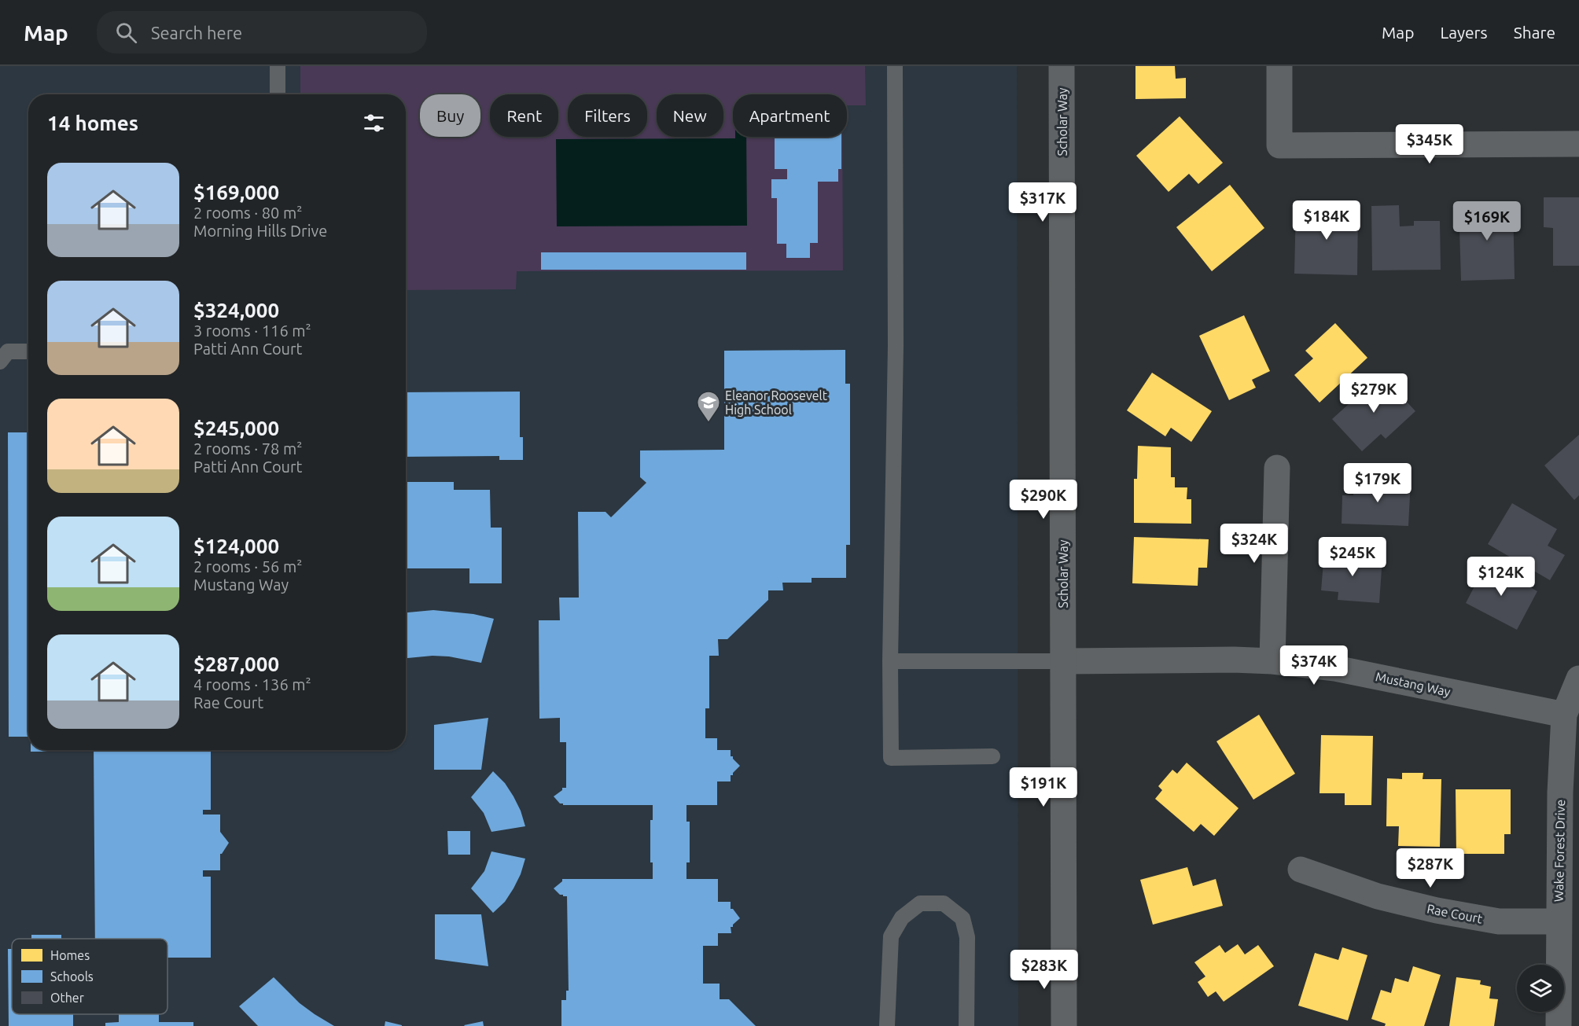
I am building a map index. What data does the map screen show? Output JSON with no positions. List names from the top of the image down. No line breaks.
{"streets":{"street":["Scholar Way","Mustang Way","Wake Forest Drive","Rae Court"]},"crossings":[["Scholar Way","Mustang Way"],["Mustang Way","Wake Forest Drive"],["Wake Forest Drive","Rae Court"]],"places":{"school or university":["Eleanor Roosevelt High School"]},"legend":["Homes","Schools","Other"],"page":{"header":"Map","search":"Search here","nav":["Map","Layers","Share"],"chip":["Buy","Rent","Filters","New","Apartment"],"heading":"14 homes","price":["$345K","$317K","$184K","$169K","$279K","$179K","$290K","$324K","$245K","$124K","$374K","$191K","$287K","$283K"],"list":[{"name":"$169,000","note":"2 rooms · 80 m² · Morning Hills Drive"},{"name":"$324,000","note":"3 rooms · 116 m² · Patti Ann Court"},{"name":"$245,000","note":"2 rooms · 78 m² · Patti Ann Court"},{"name":"$124,000","note":"2 rooms · 56 m² · Mustang Way"},{"name":"$287,000","note":"4 rooms · 136 m² · Rae Court"}]}}
